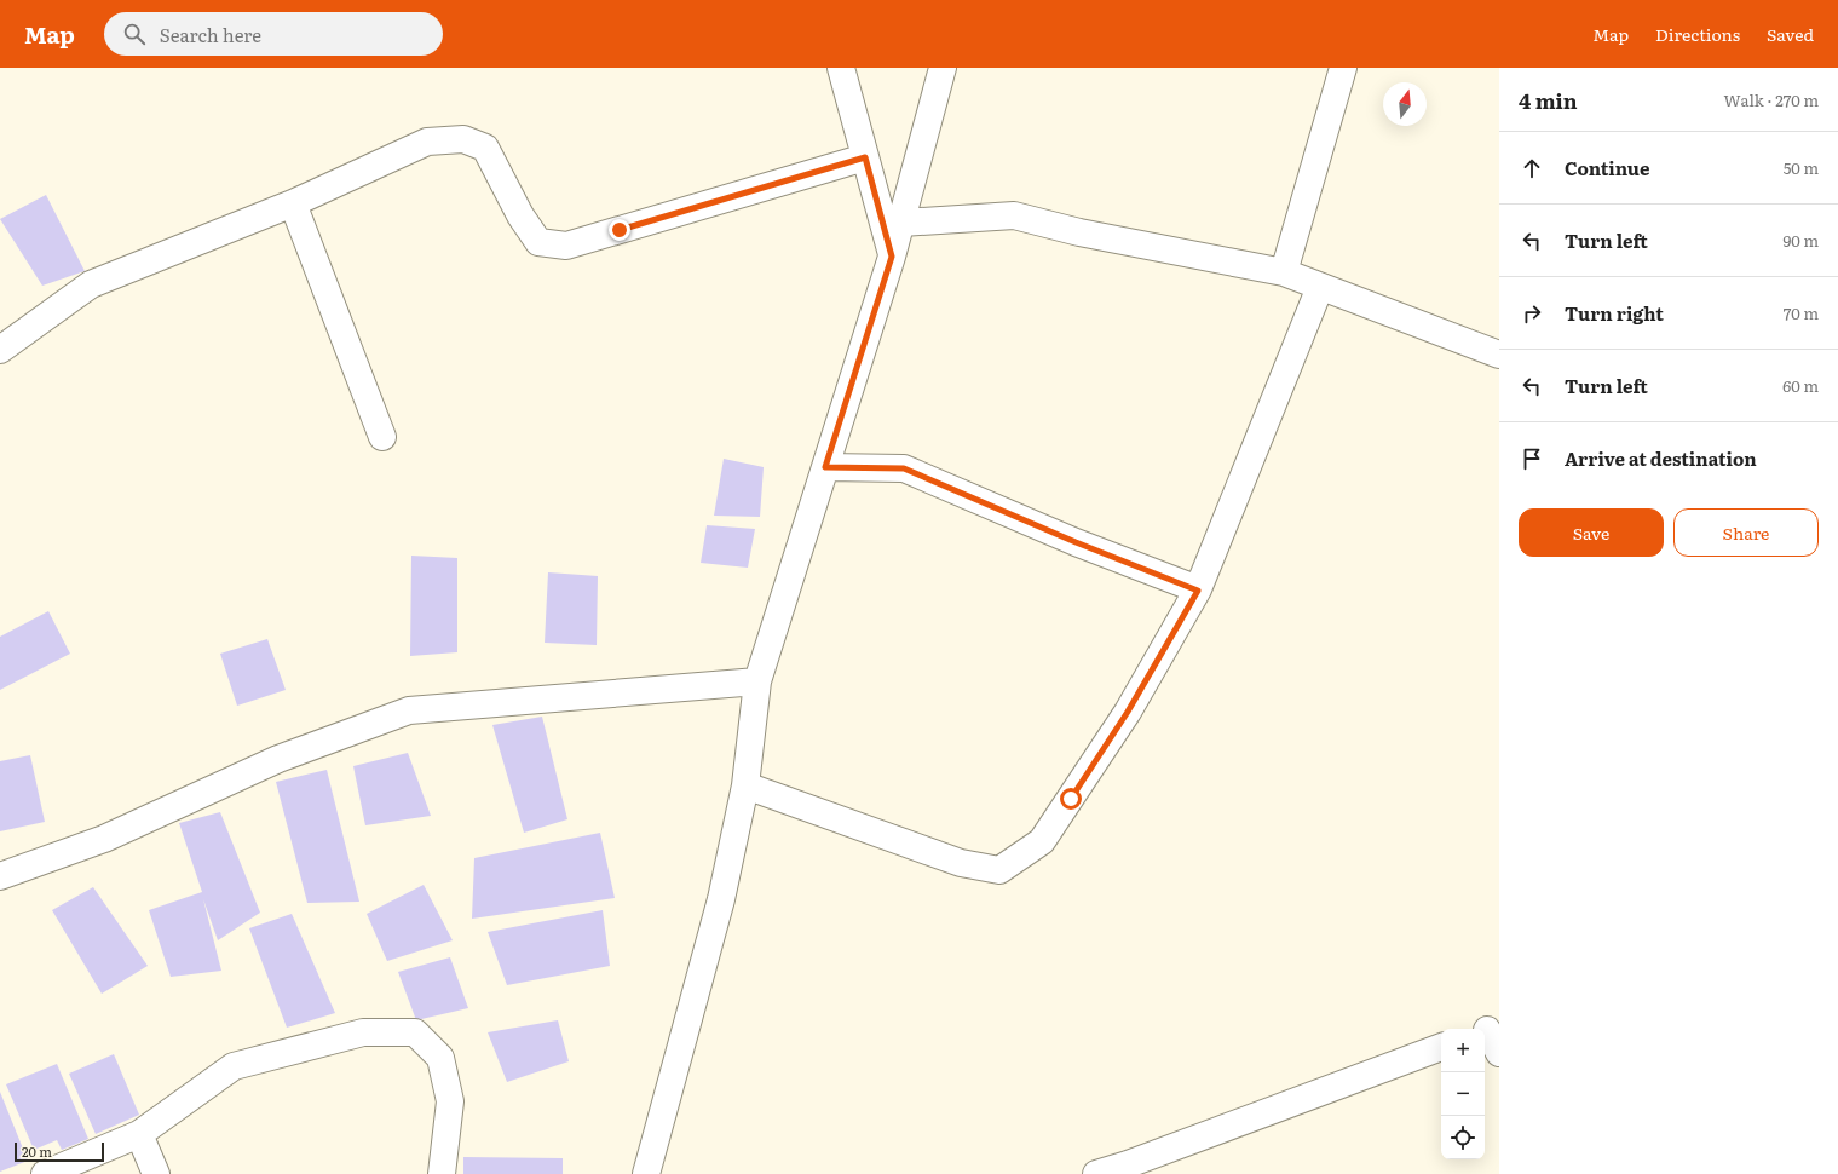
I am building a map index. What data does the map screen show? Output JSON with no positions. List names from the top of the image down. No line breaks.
{"scale_bar":"20 m","north":"top","page":{"header":"Map","search":"Search here","nav":["Map","Directions","Saved"],"heading":["4 min","Walk · 270 m"],"list":[["Continue","50 m"],["Turn left","90 m"],["Turn right","70 m"],["Turn left","60 m"],"Arrive at destination"],"buttons":["Save","Share"],"map_buttons":["+","−"],"scale":"20 m"}}
